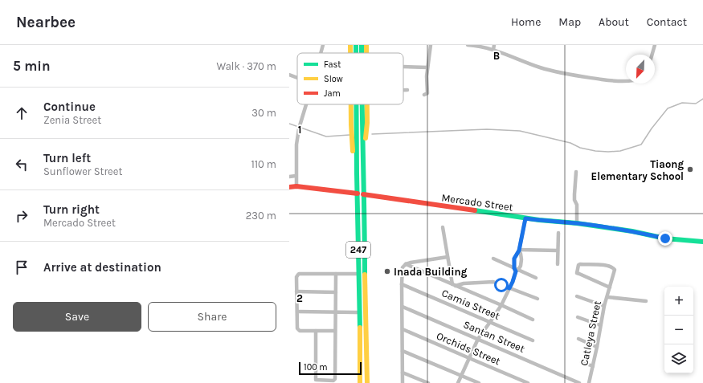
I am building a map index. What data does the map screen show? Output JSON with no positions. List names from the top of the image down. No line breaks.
{"streets":{"main road":["Mercado Street","247"],"street":["Camia Street","Catleya Street","Santan Street","Orchids Street"]},"crossings":[["Mercado Street","247"]],"places":["Tiaong Elementary School","Inada Building"],"legend":["Fast","Slow","Jam"],"scale_bar":"100 m","north":"bottom left","page":{"header":"Nearbee","nav":["Home","Map","About","Contact"],"heading":["5 min","Walk · 370 m"],"list":[["Continue","Zenia Street","30 m"],["Turn left","Sunflower Street","110 m"],["Turn right","Mercado Street","230 m"],"Arrive at destination"],"map_buttons":["+","−"],"buttons":["Save","Share"],"scale":"100 m"},"grid":{"columns":["B"],"rows":["1","2"]}}
